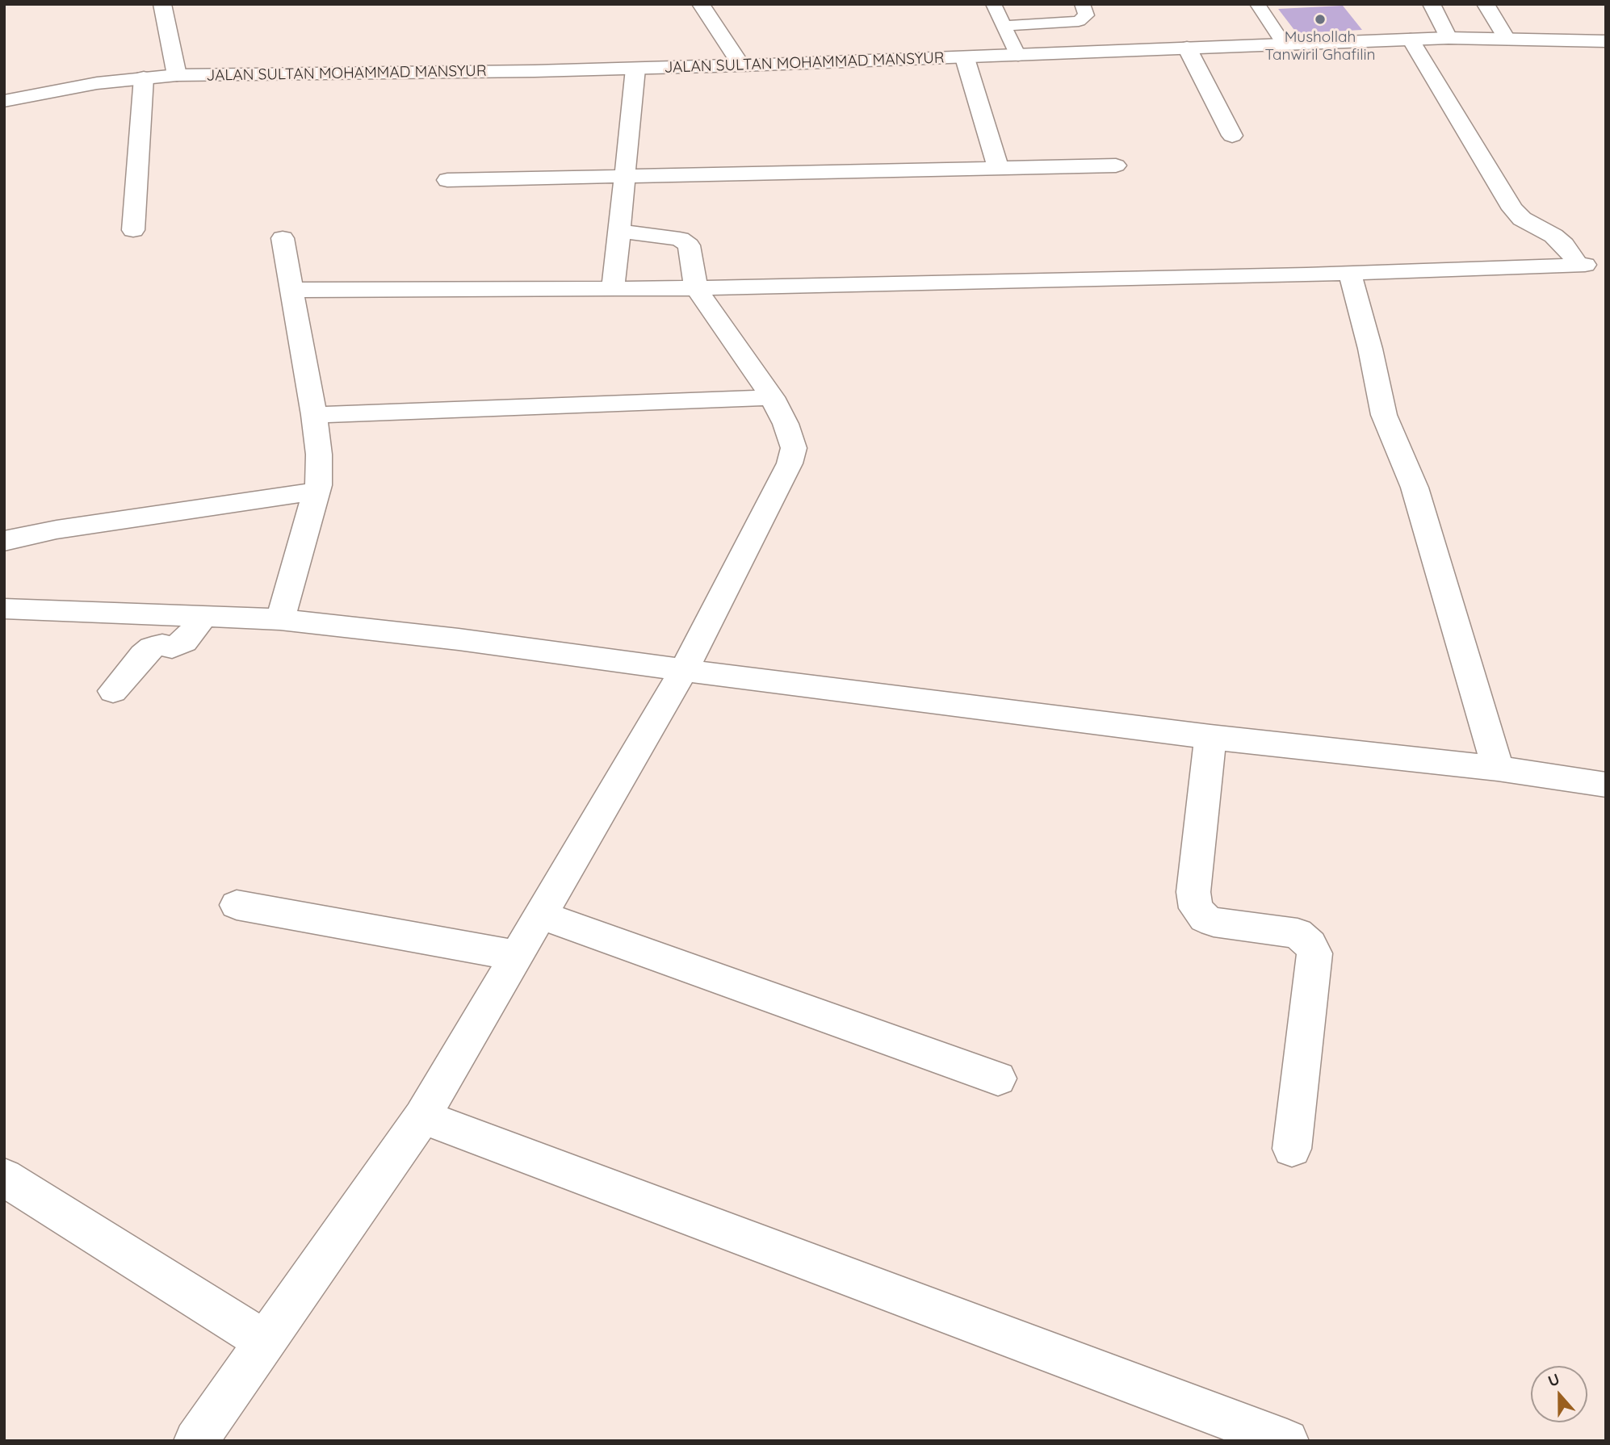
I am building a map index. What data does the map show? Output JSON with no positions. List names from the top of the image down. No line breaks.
{"streets":{"street":["JALAN SULTAN MOHAMMAD MANSYUR"]},"places":["Mushollah Tanwiril Ghafilin"],"north":"top"}
